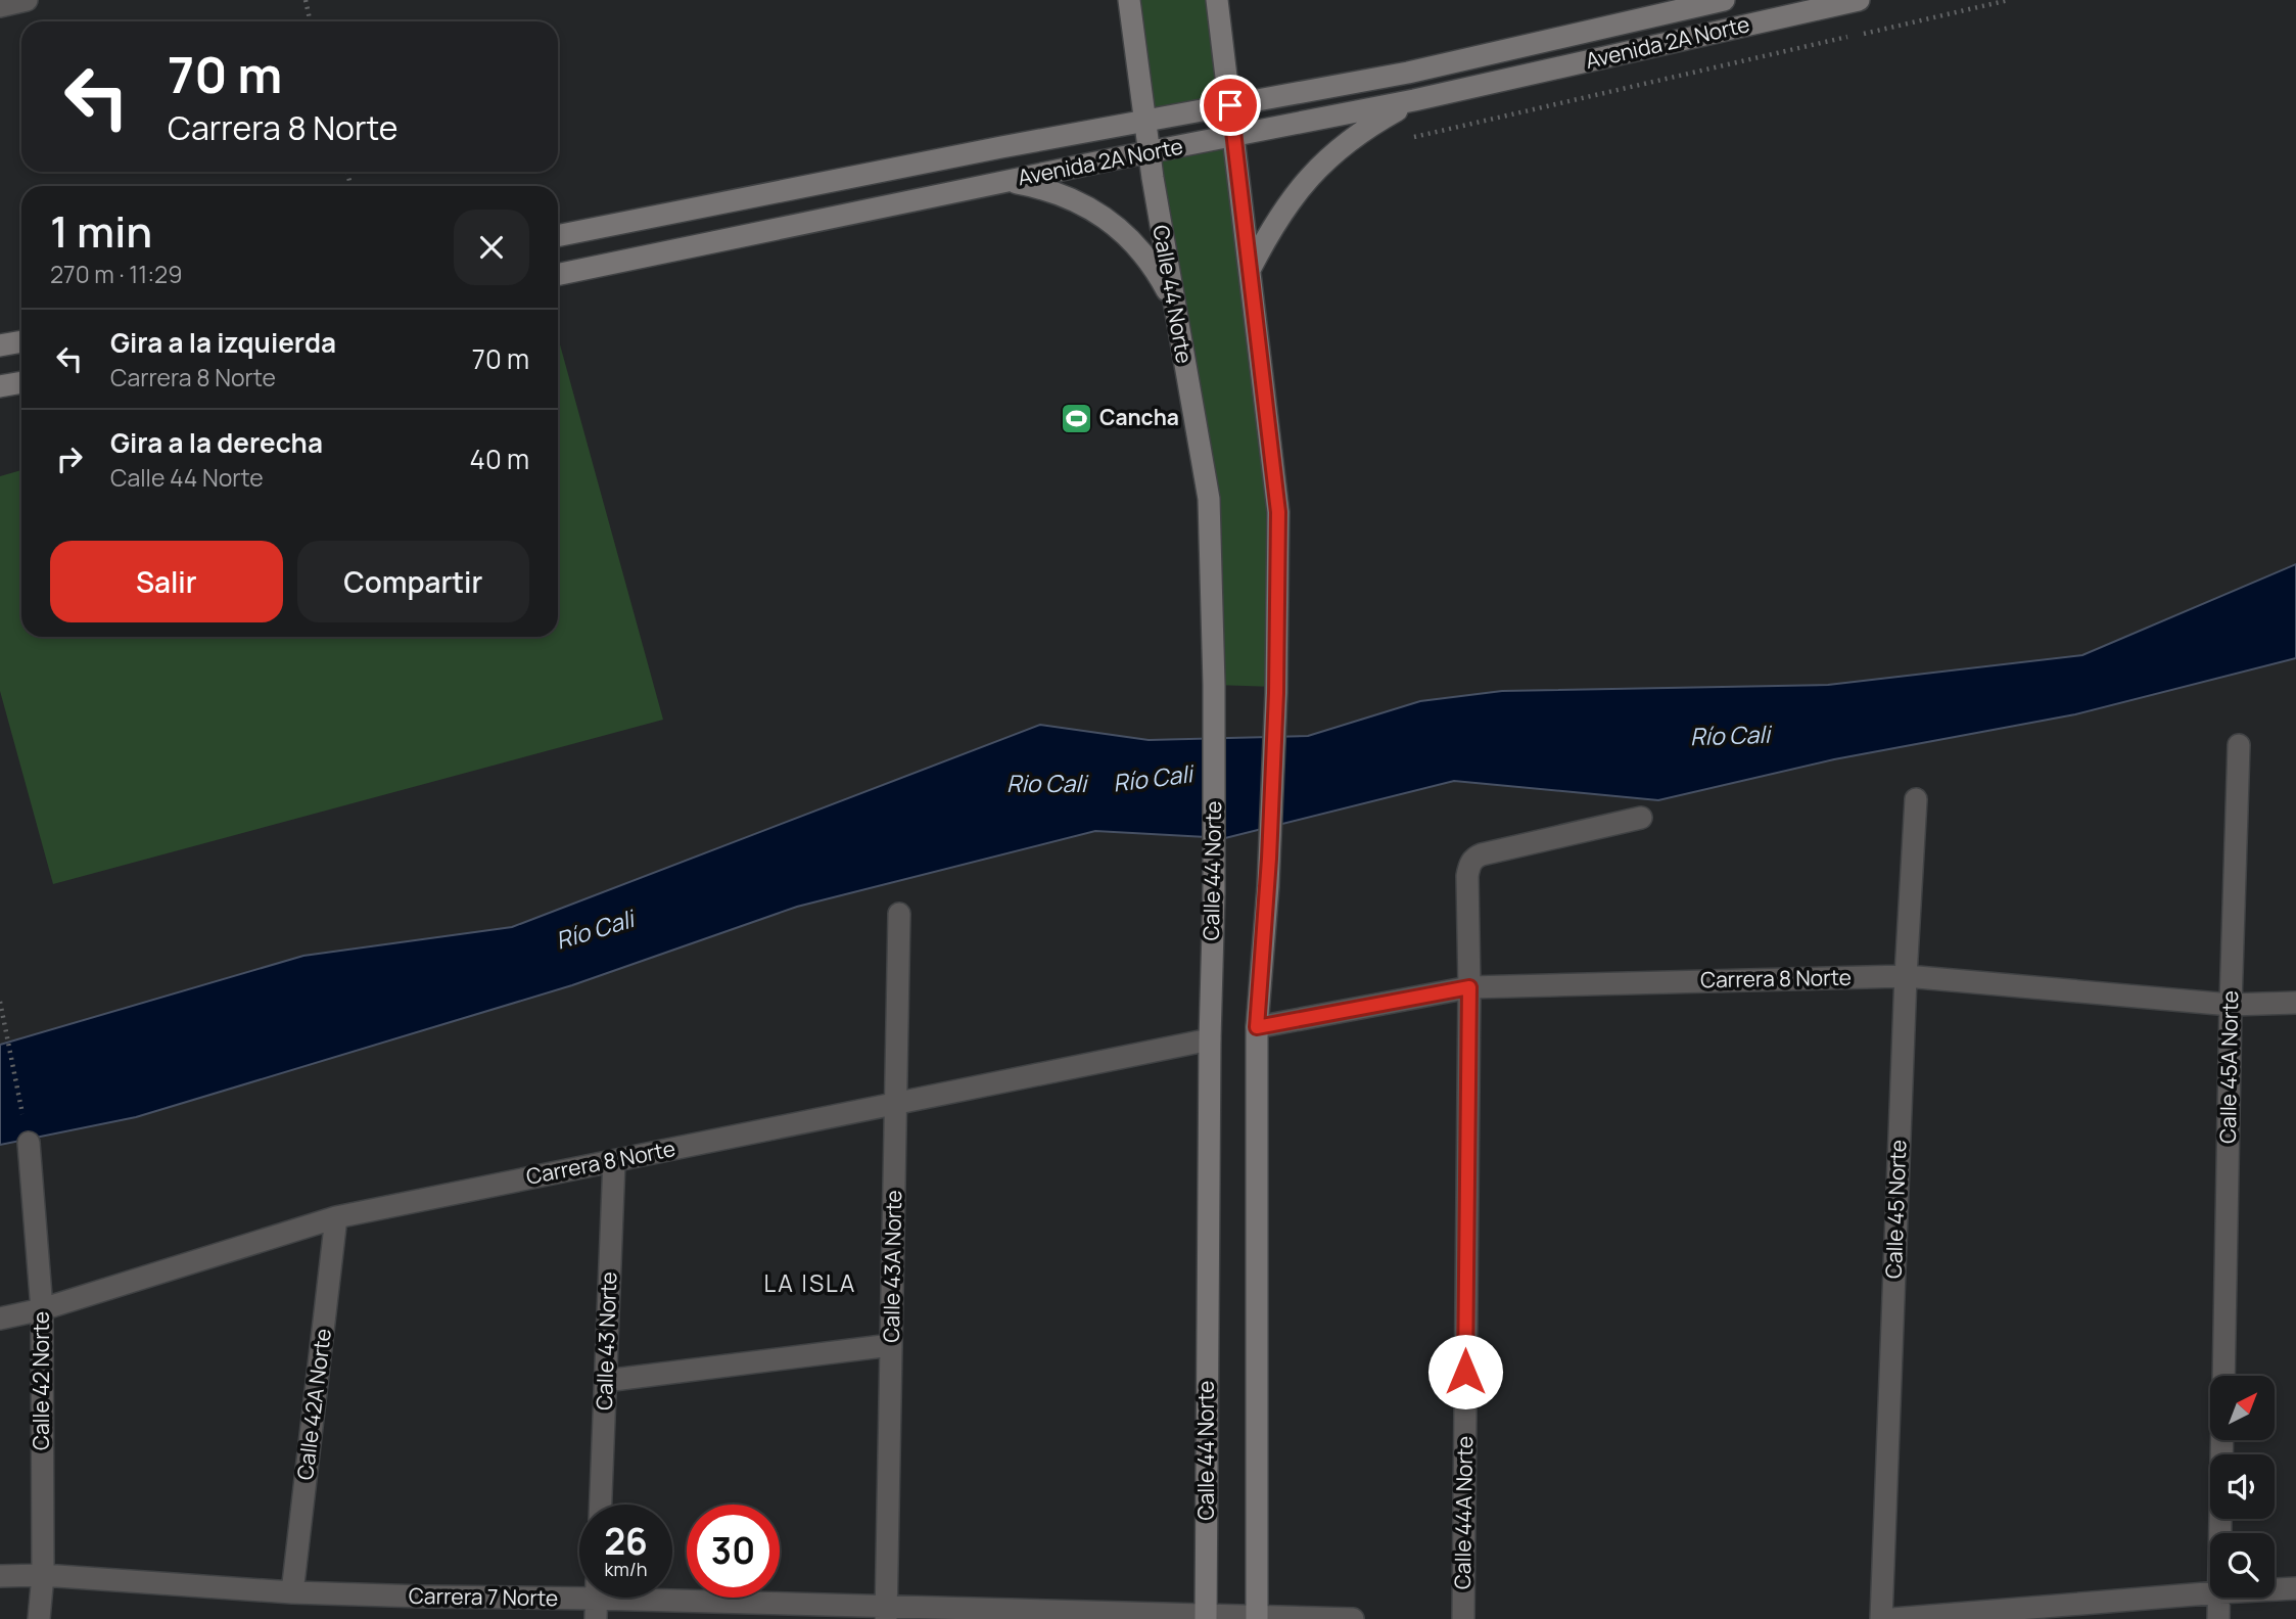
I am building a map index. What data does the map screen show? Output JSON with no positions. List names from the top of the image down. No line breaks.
{"streets":{"main road":["Avenida 2A Norte","Calle 44 Norte"],"street":["Carrera 8 Norte","Calle 45A Norte","Calle 45 Norte","Calle 43A Norte","Calle 43 Norte","Calle 42 Norte","Calle 42A Norte","Calle 44A Norte","Carrera 7 Norte"]},"crossings":[["Avenida 2A Norte","Calle 44 Norte"],["Calle 44 Norte","Carrera 8 Norte"],["Calle 44 Norte","Carrera 7 Norte"],["Carrera 8 Norte","Calle 45A Norte"],["Carrera 8 Norte","Calle 45 Norte"],["Carrera 8 Norte","Calle 43A Norte"],["Carrera 8 Norte","Calle 43 Norte"],["Carrera 8 Norte","Calle 42 Norte"],["Carrera 8 Norte","Calle 42A Norte"],["Carrera 8 Norte","Calle 44A Norte"],["Calle 43A Norte","Carrera 7 Norte"],["Calle 42 Norte","Carrera 7 Norte"],["Calle 42A Norte","Carrera 7 Norte"]],"districts":["LA ISLA"],"water":["Río Cali","Rio Cali"],"places":{"sports":["Cancha"]},"north":"top right","page":{"turn":["70 m","Carrera 8 Norte"],"heading":["1 min","270 m · 11:29"],"list":[{"name":"Gira a la izquierda","note":"Carrera 8 Norte","value":"70 m"},{"name":"Gira a la derecha","note":"Calle 44 Norte","value":"40 m"}],"buttons":["Salir","Compartir"],"speed":"26 km/h","limit":"30"}}
